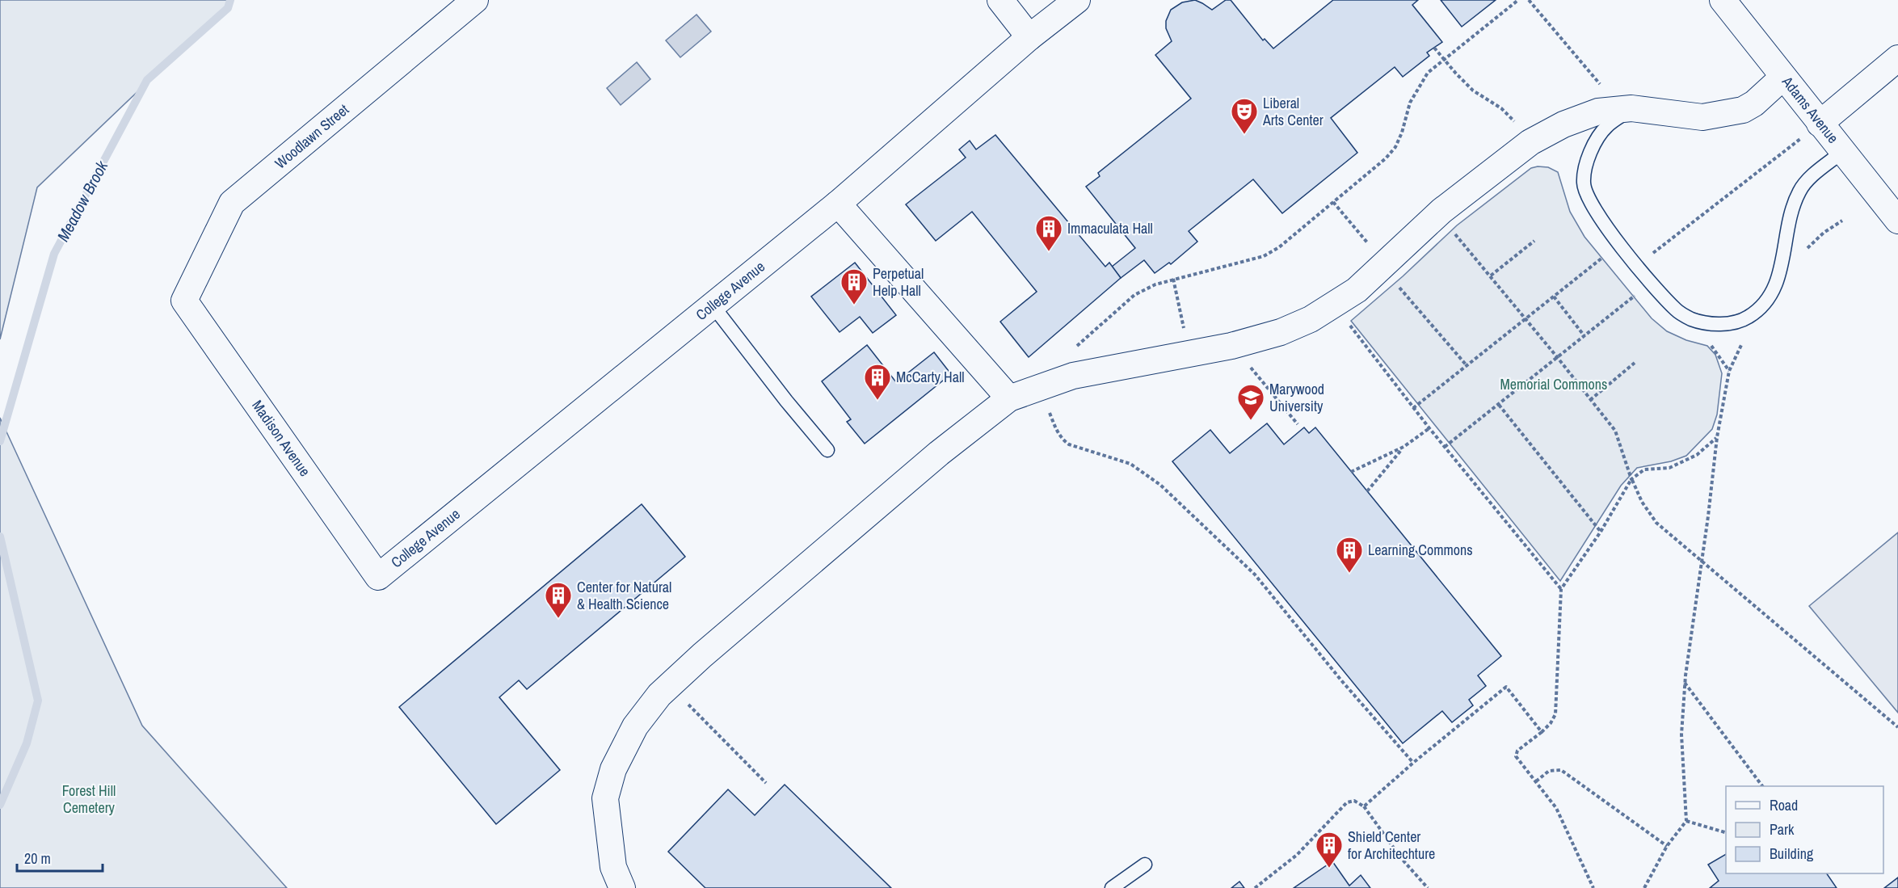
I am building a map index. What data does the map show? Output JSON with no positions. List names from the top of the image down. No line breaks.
{"streets":{"street":["Adams Avenue","Woodlawn Street","College Avenue","Madison Avenue"]},"crossings":[["Woodlawn Street","Madison Avenue"],["College Avenue","Madison Avenue"]],"water":["Meadow Brook"],"parks":["Memorial Commons","Forest Hill Cemetery"],"places":{"theatre":["Liberal Arts Center"],"building":["Immaculata Hall","Perpetual Help Hall","McCarty Hall","Learning Commons","Center for Natural & Health Science","Shield Center for Architechture"],"school or university":["Marywood University"]},"legend":["Road","Park","Building"],"scale_bar":"20 m"}
